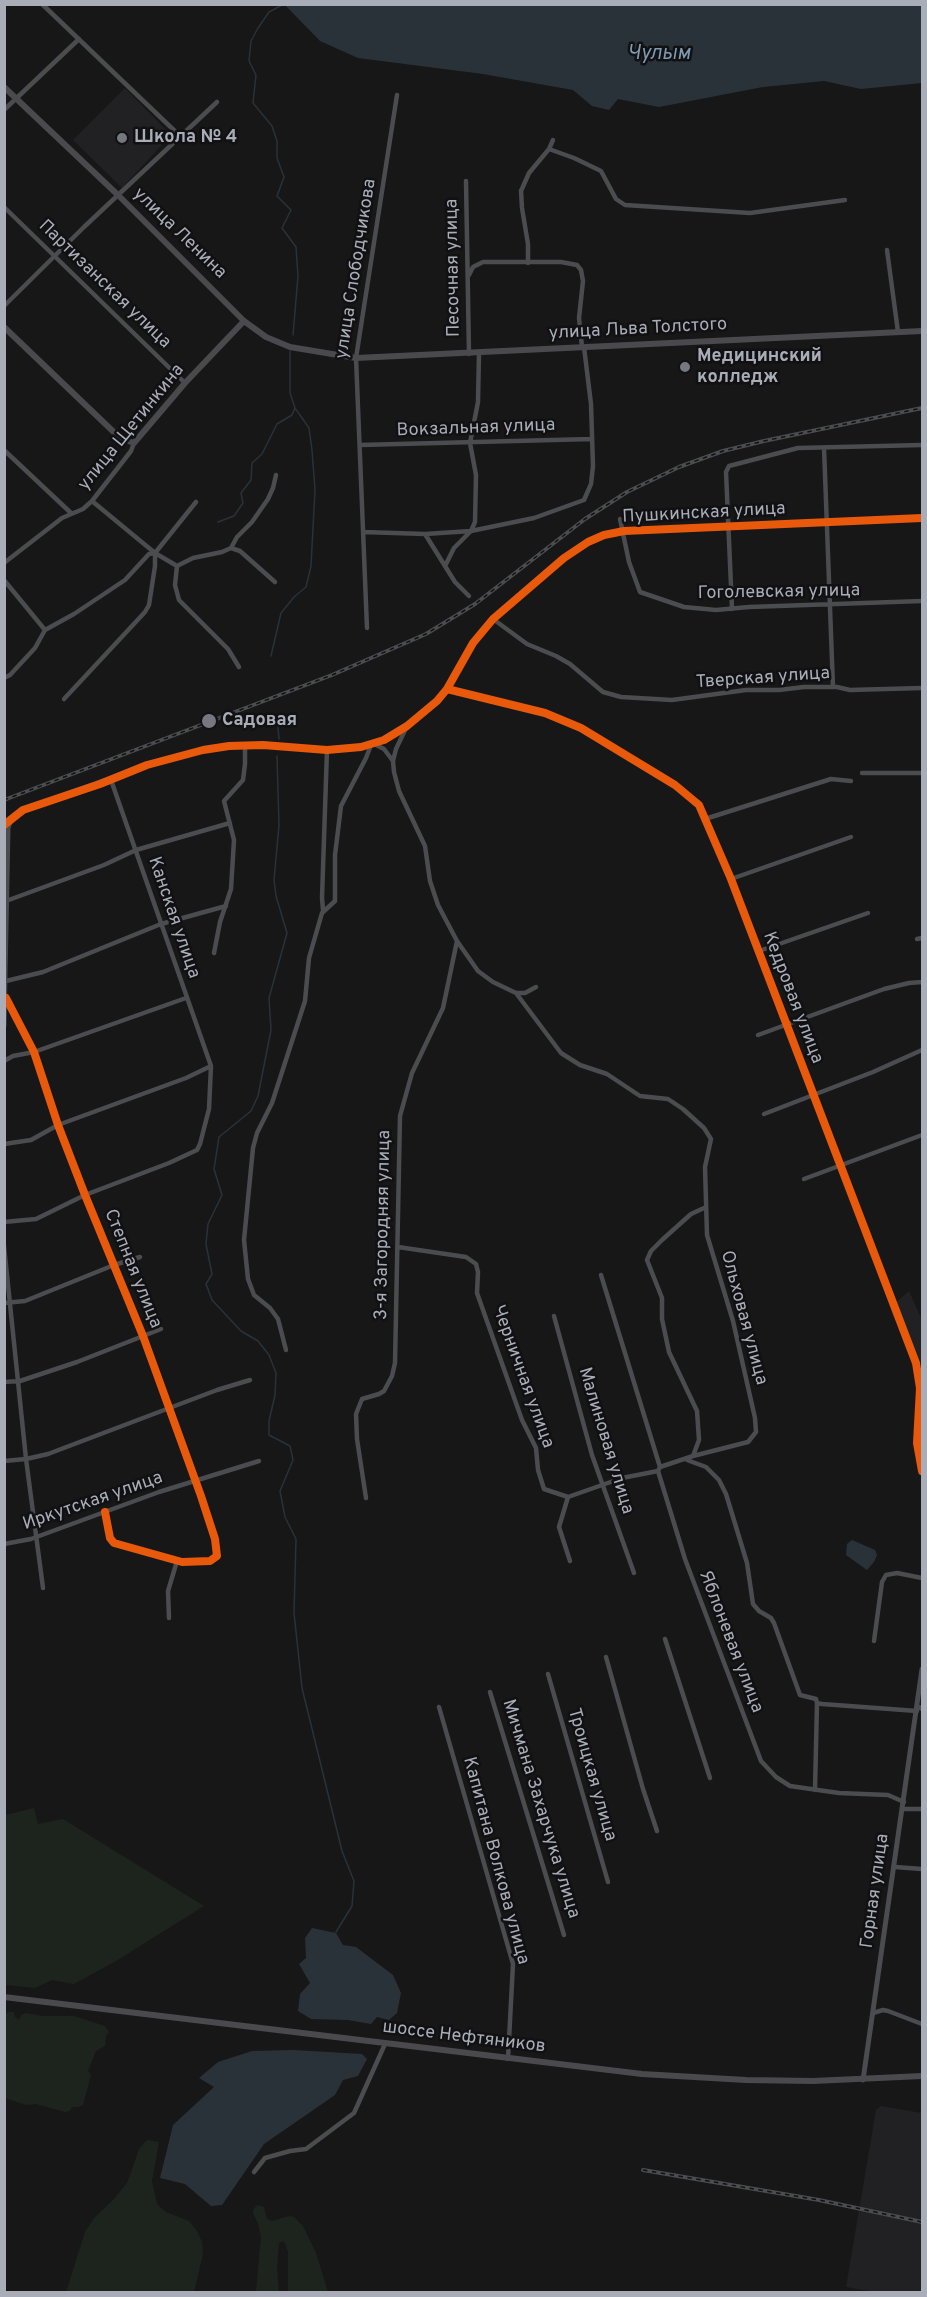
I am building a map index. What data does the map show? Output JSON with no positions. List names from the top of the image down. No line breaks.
{"streets":{"main road":["улица Ленина","улица Льва Толстого","улица Щетинкина","шоссе Нефтяников"],"street":["Песочная улица","улица Слободчикова","Партизанская улица","Вокзальная улица","Пушкинская улица","Гоголевская улица","Тверская улица","Канская улица","Кедровая улица","3-я Загородняя улица","Степная улица","Ольховая улица","Черничная улица","Малиновая улица","Иркутская улица","Яблоневая улица","Троицкая улица","Мичмана Захарчука улица","Капитана Волкова улица","Горная улица"]},"crossings":[["улица Ленина","улица Слободчикова"],["улица Ленина","улица Льва Толстого"],["улица Ленина","улица Щетинкина"],["Песочная улица","улица Льва Толстого"],["Песочная улица","Вокзальная улица"],["улица Слободчикова","улица Льва Толстого"],["улица Слободчикова","Вокзальная улица"],["Партизанская улица","улица Щетинкина"],["Пушкинская улица","Гоголевская улица"],["Пушкинская улица","Тверская улица"],["Пушкинская улица","Кедровая улица"],["3-я Загородняя улица","Черничная улица"],["Степная улица","Иркутская улица"],["Яблоневая улица","Горная улица"],["Капитана Волкова улица","шоссе Нефтяников"],["Горная улица","шоссе Нефтяников"]],"water":["Чулым"],"places":["Школа № 4","Медицинский колледж","Садовая"]}
